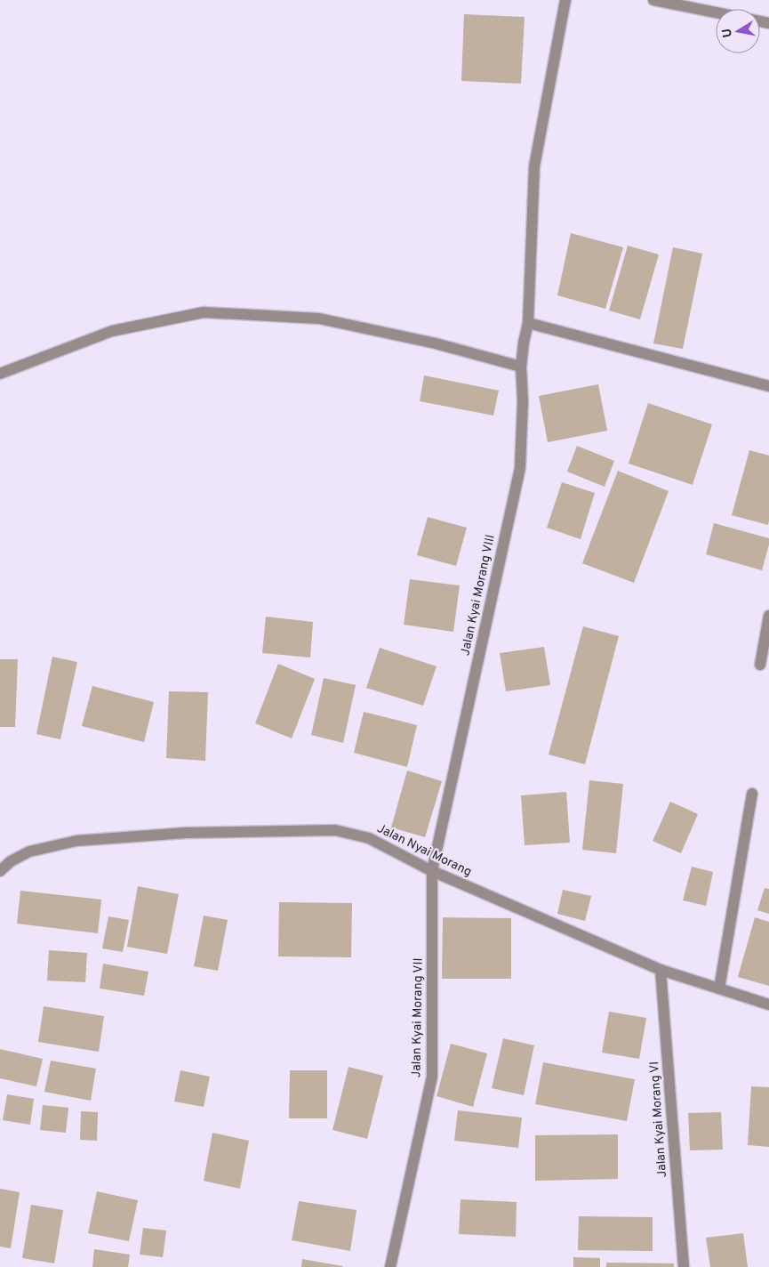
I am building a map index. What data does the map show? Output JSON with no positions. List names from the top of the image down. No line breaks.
{"streets":{"street":["Jalan Kyai Morang VIII","Jalan Nyai Morang","Jalan Kyai Morang VII","Jalan Kyai Morang VI"]},"crossings":[["Jalan Kyai Morang VIII","Jalan Nyai Morang"],["Jalan Kyai Morang VIII","Jalan Kyai Morang VII"],["Jalan Nyai Morang","Jalan Kyai Morang VII"],["Jalan Nyai Morang","Jalan Kyai Morang VI"]],"north":"left"}
